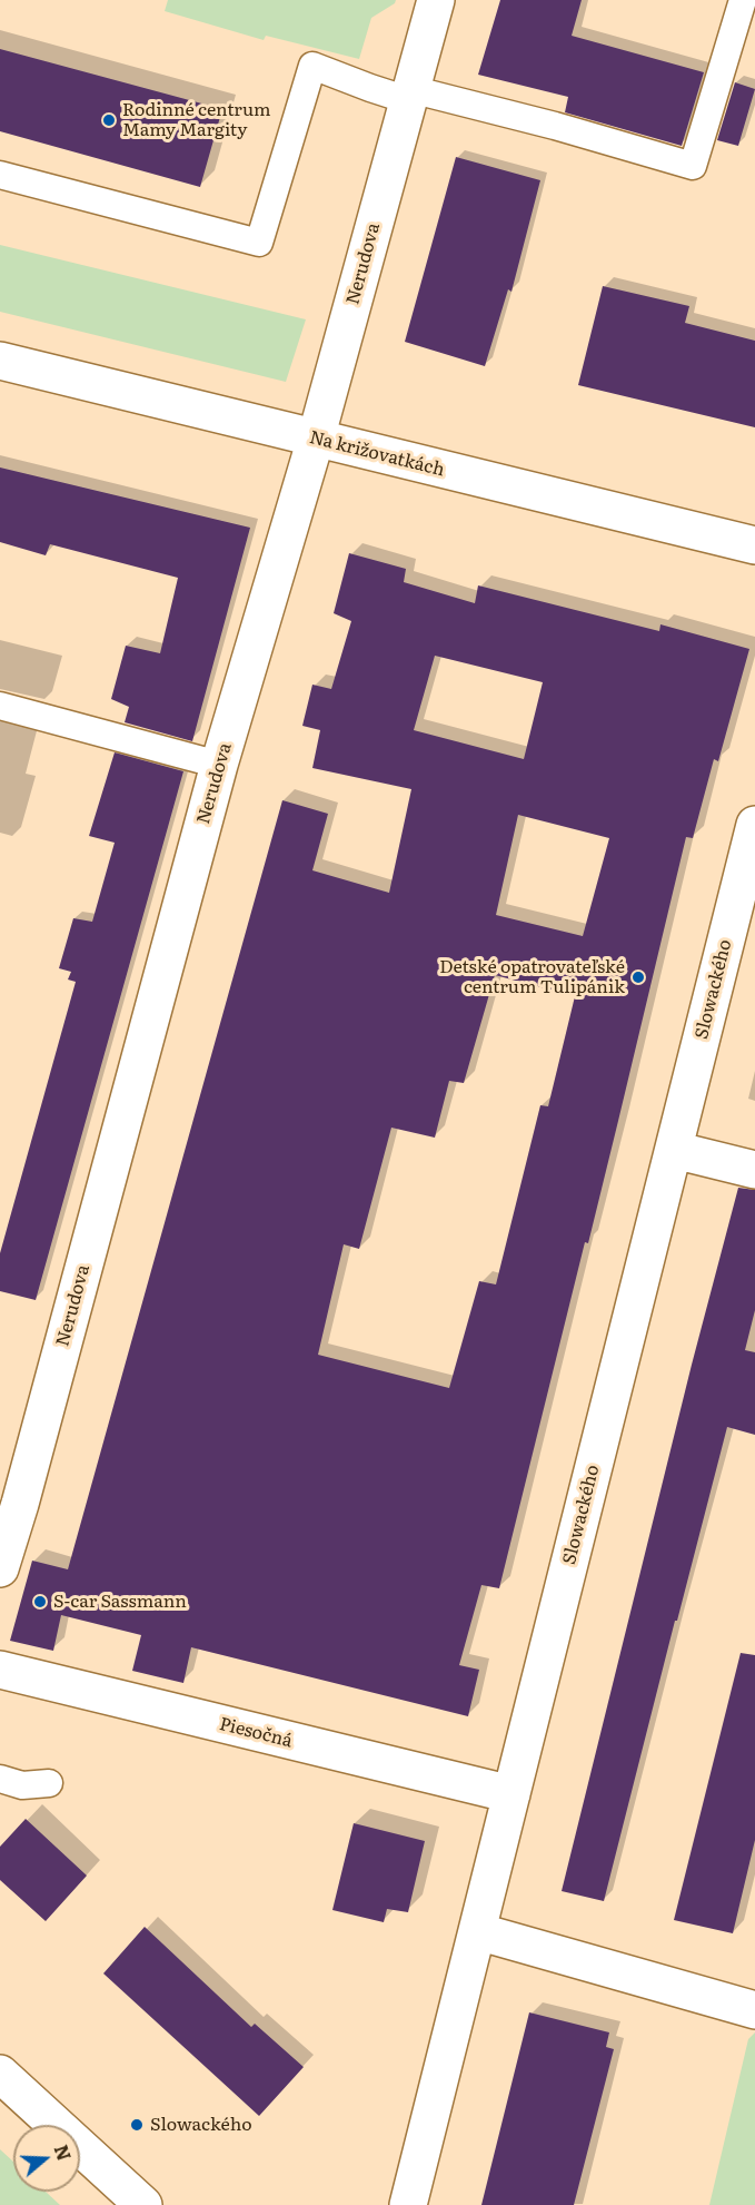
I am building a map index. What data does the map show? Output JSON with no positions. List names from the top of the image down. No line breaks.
{"streets":{"street":["Nerudova","Na križovatkách","Slowackého","Piesočná"]},"crossings":[["Nerudova","Na križovatkách"],["Slowackého","Piesočná"]],"places":["Rodinné centrum Mamy Margity","Detské opatrovateľské centrum Tulipánik","S-car Sassmann","Slowackého"],"north":"right"}
